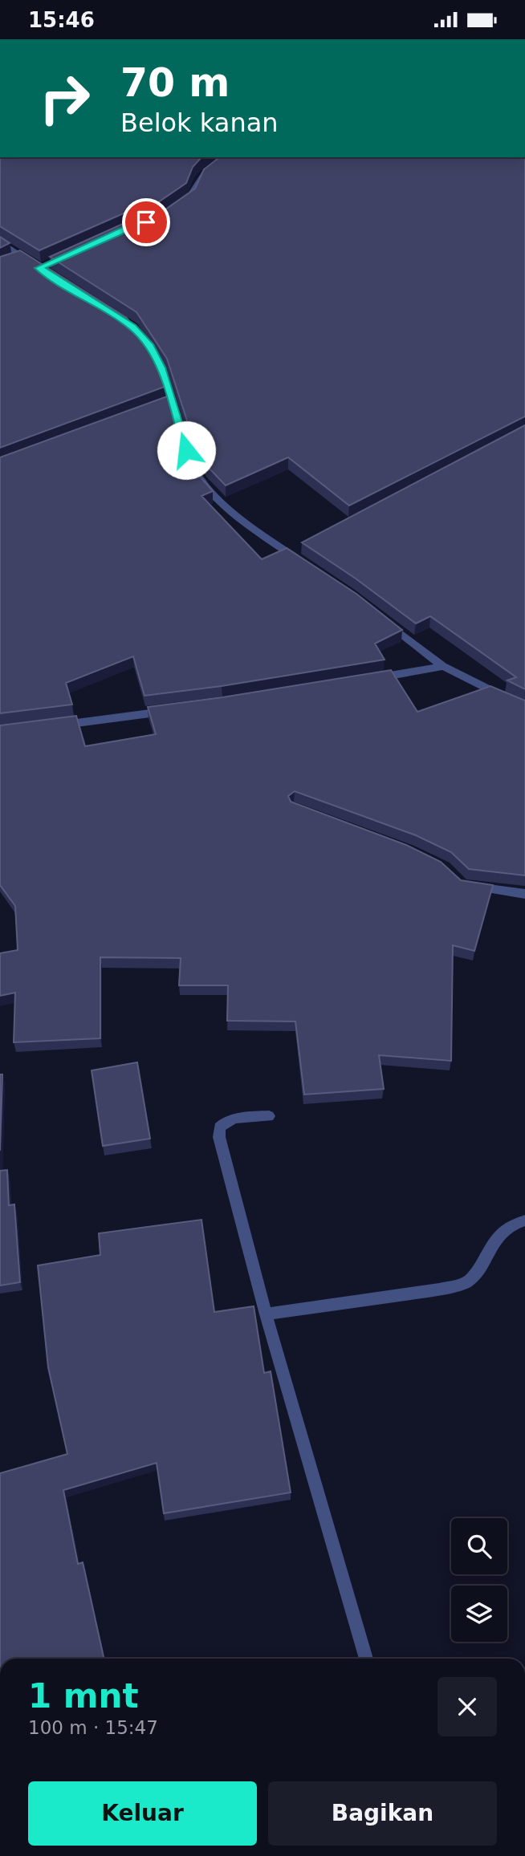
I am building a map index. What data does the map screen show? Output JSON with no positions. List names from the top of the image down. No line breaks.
{"page":{"status":"15:46","turn":["70 m","Belok kanan"],"heading":["1 mnt","100 m · 15:47"],"buttons":["Keluar","Bagikan"]}}
